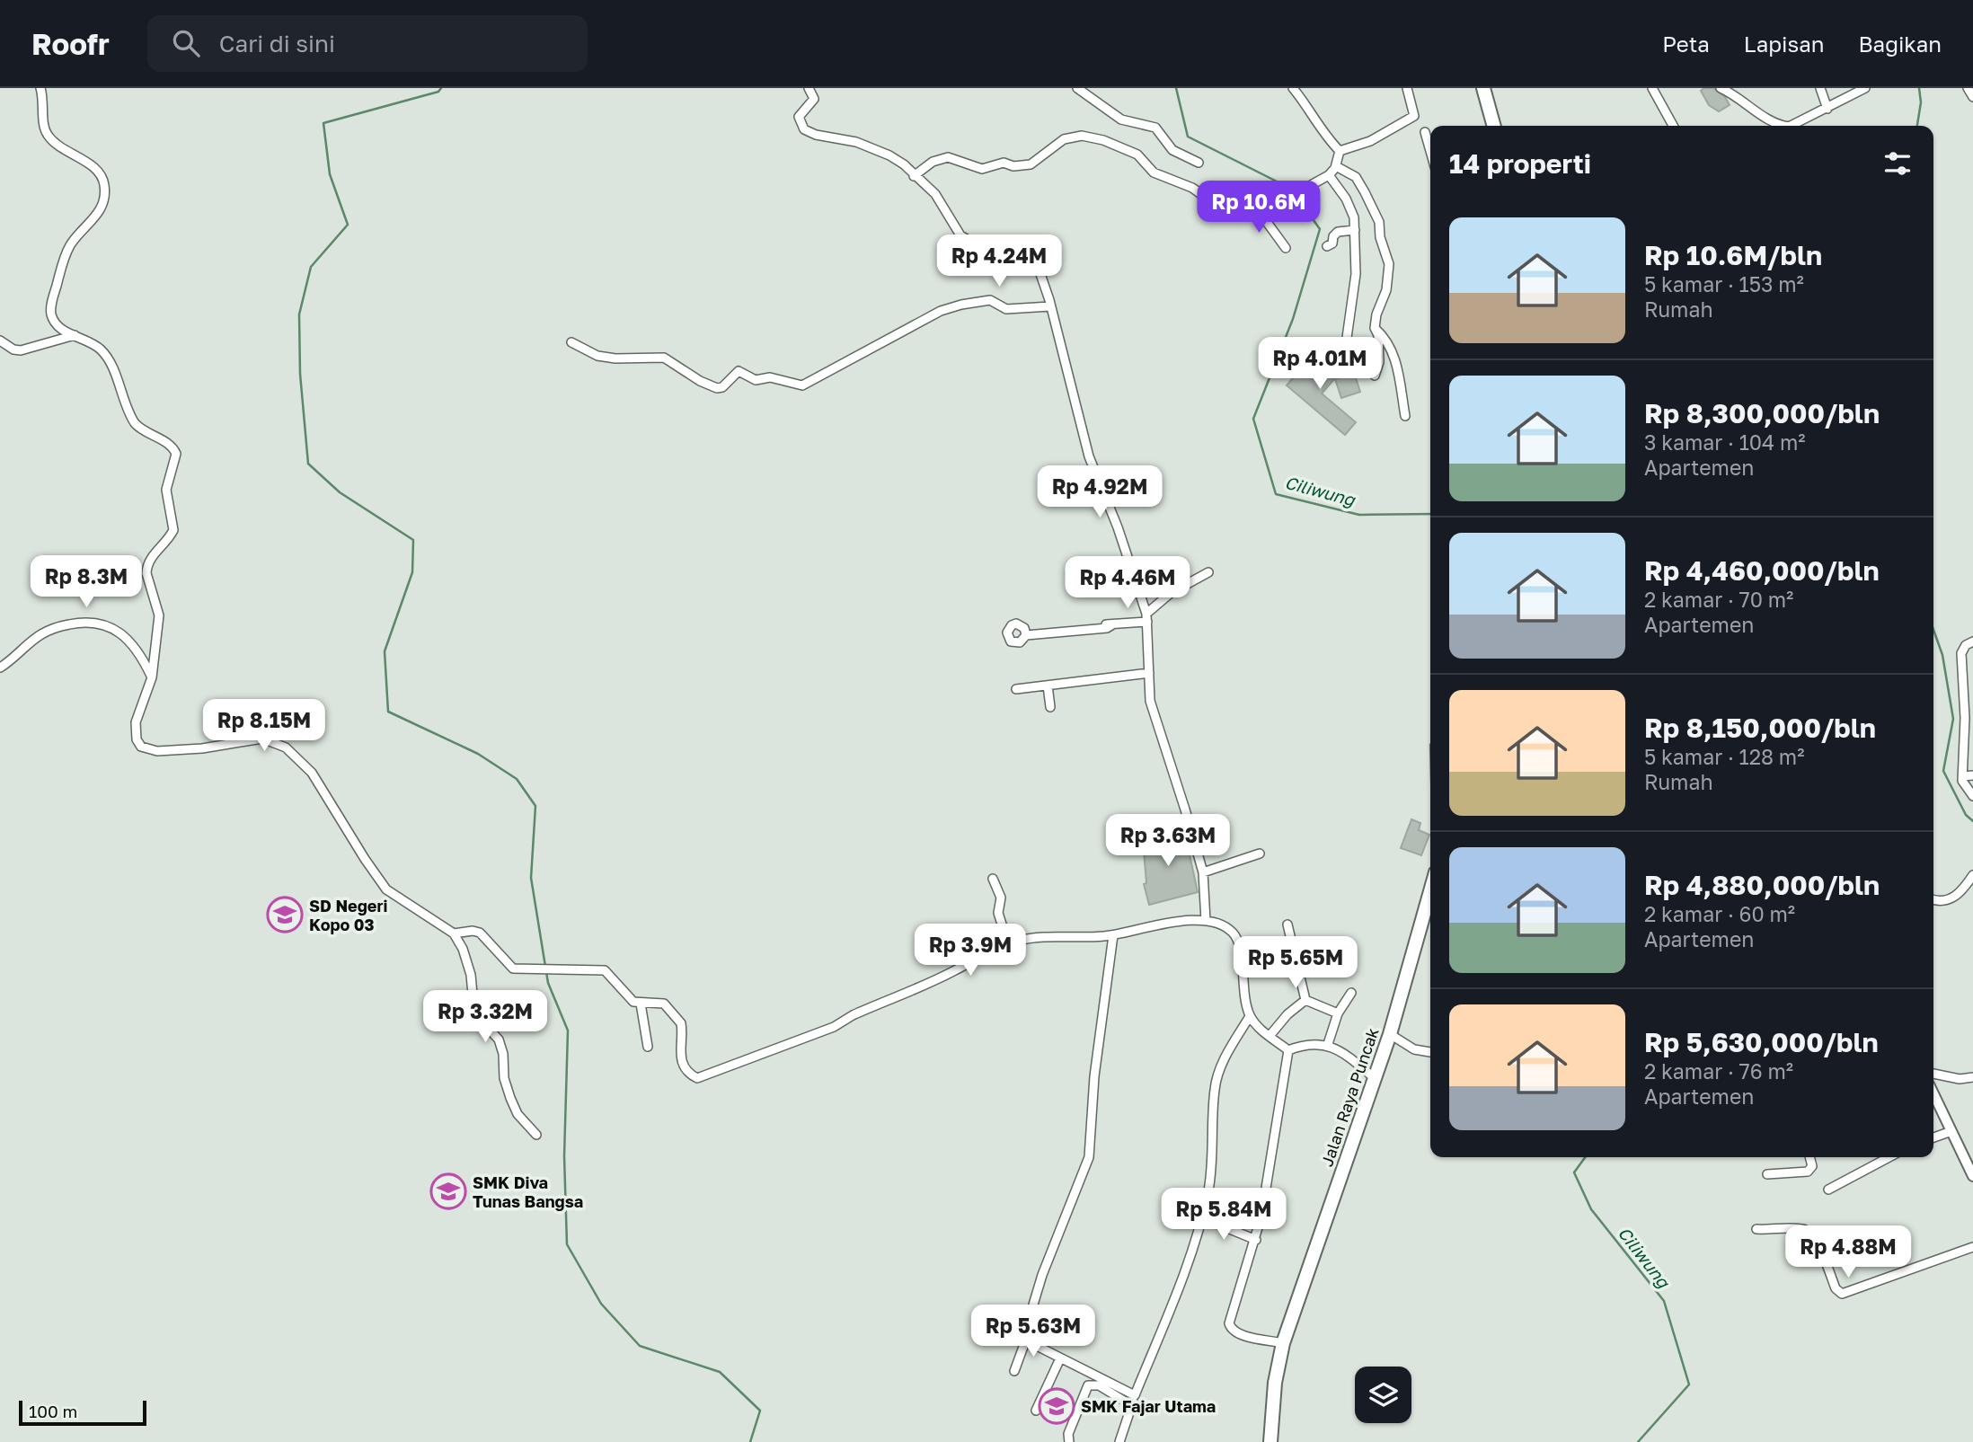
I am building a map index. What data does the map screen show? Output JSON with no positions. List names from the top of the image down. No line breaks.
{"streets":{"highway":["Jalan Raya Puncak"]},"water":["Ciliwung"],"places":{"school or university":["SD Negeri Kopo 03","SMK Diva Tunas Bangsa","SMK Fajar Utama"]},"scale_bar":"100 m","page":{"header":"Roofr","search":"Cari di sini","nav":["Peta","Lapisan","Bagikan"],"heading":"14 properti","price":["Rp 10.6M","Rp 4.24M","Rp 4.01M","Rp 4.92M","Rp 8.3M","Rp 4.46M","Rp 8.15M","Rp 3.63M","Rp 3.9M","Rp 5.65M","Rp 3.32M","Rp 5.84M","Rp 4.88M","Rp 5.63M"],"list":[{"name":"Rp 10.6M/bln","note":"5 kamar · 153 m² · Rumah"},{"name":"Rp 8,300,000/bln","note":"3 kamar · 104 m² · Apartemen"},{"name":"Rp 4,460,000/bln","note":"2 kamar · 70 m² · Apartemen"},{"name":"Rp 8,150,000/bln","note":"5 kamar · 128 m² · Rumah"},{"name":"Rp 4,880,000/bln","note":"2 kamar · 60 m² · Apartemen"},{"name":"Rp 5,630,000/bln","note":"2 kamar · 76 m² · Apartemen"}],"scale":"100 m"}}
